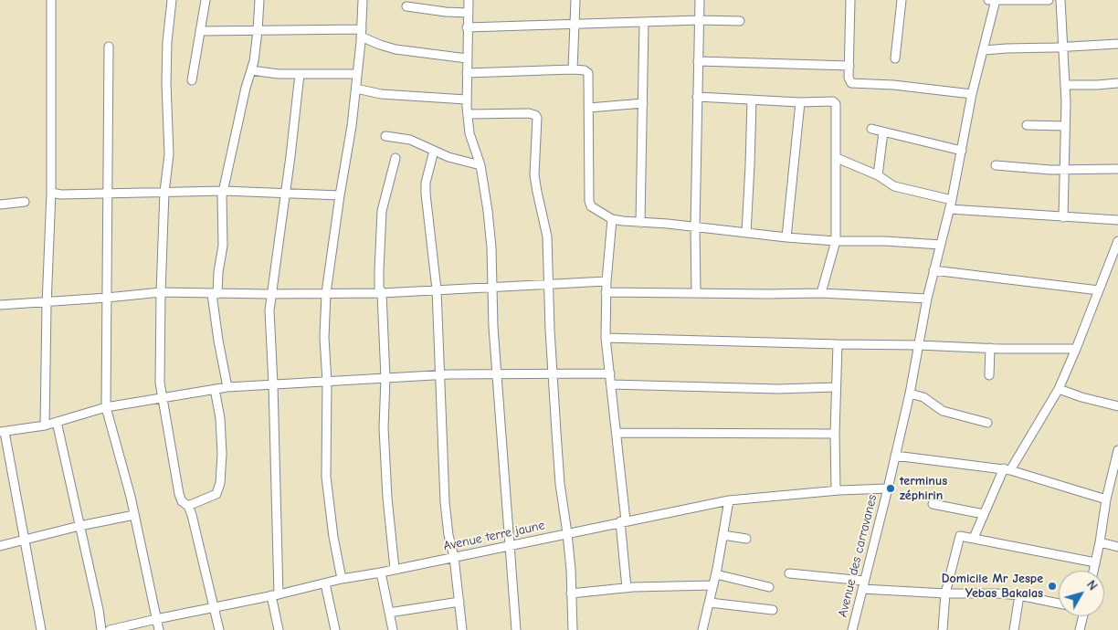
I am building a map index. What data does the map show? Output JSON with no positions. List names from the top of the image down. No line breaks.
{"streets":{"street":["Avenue terre jaune","Avenue des carravanes"]},"crossings":[["Avenue terre jaune","Avenue des carravanes"]],"places":["terminus zéphirin","Domicile Mr Jespe Yebas Bakalas"],"north":"top right"}
